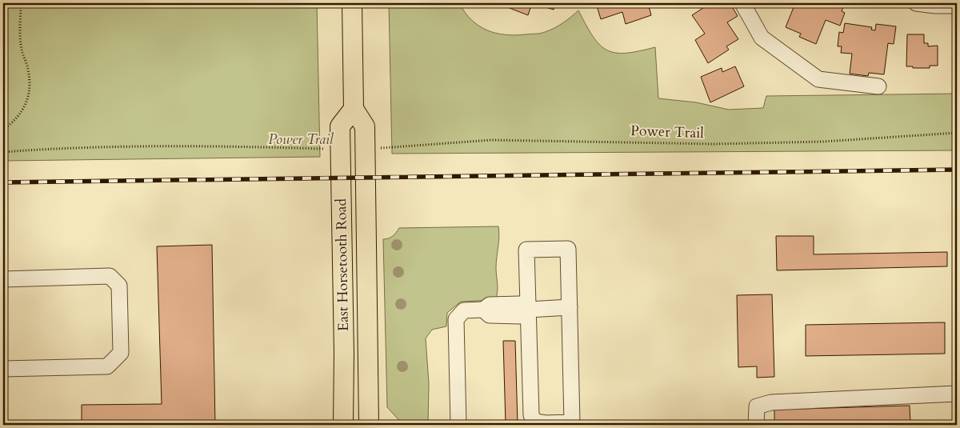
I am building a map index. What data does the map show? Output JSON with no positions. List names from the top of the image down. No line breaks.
{"streets":{"main road":["East Horsetooth Road"],"path":["Power Trail"]},"parks":["Power Trail"]}
